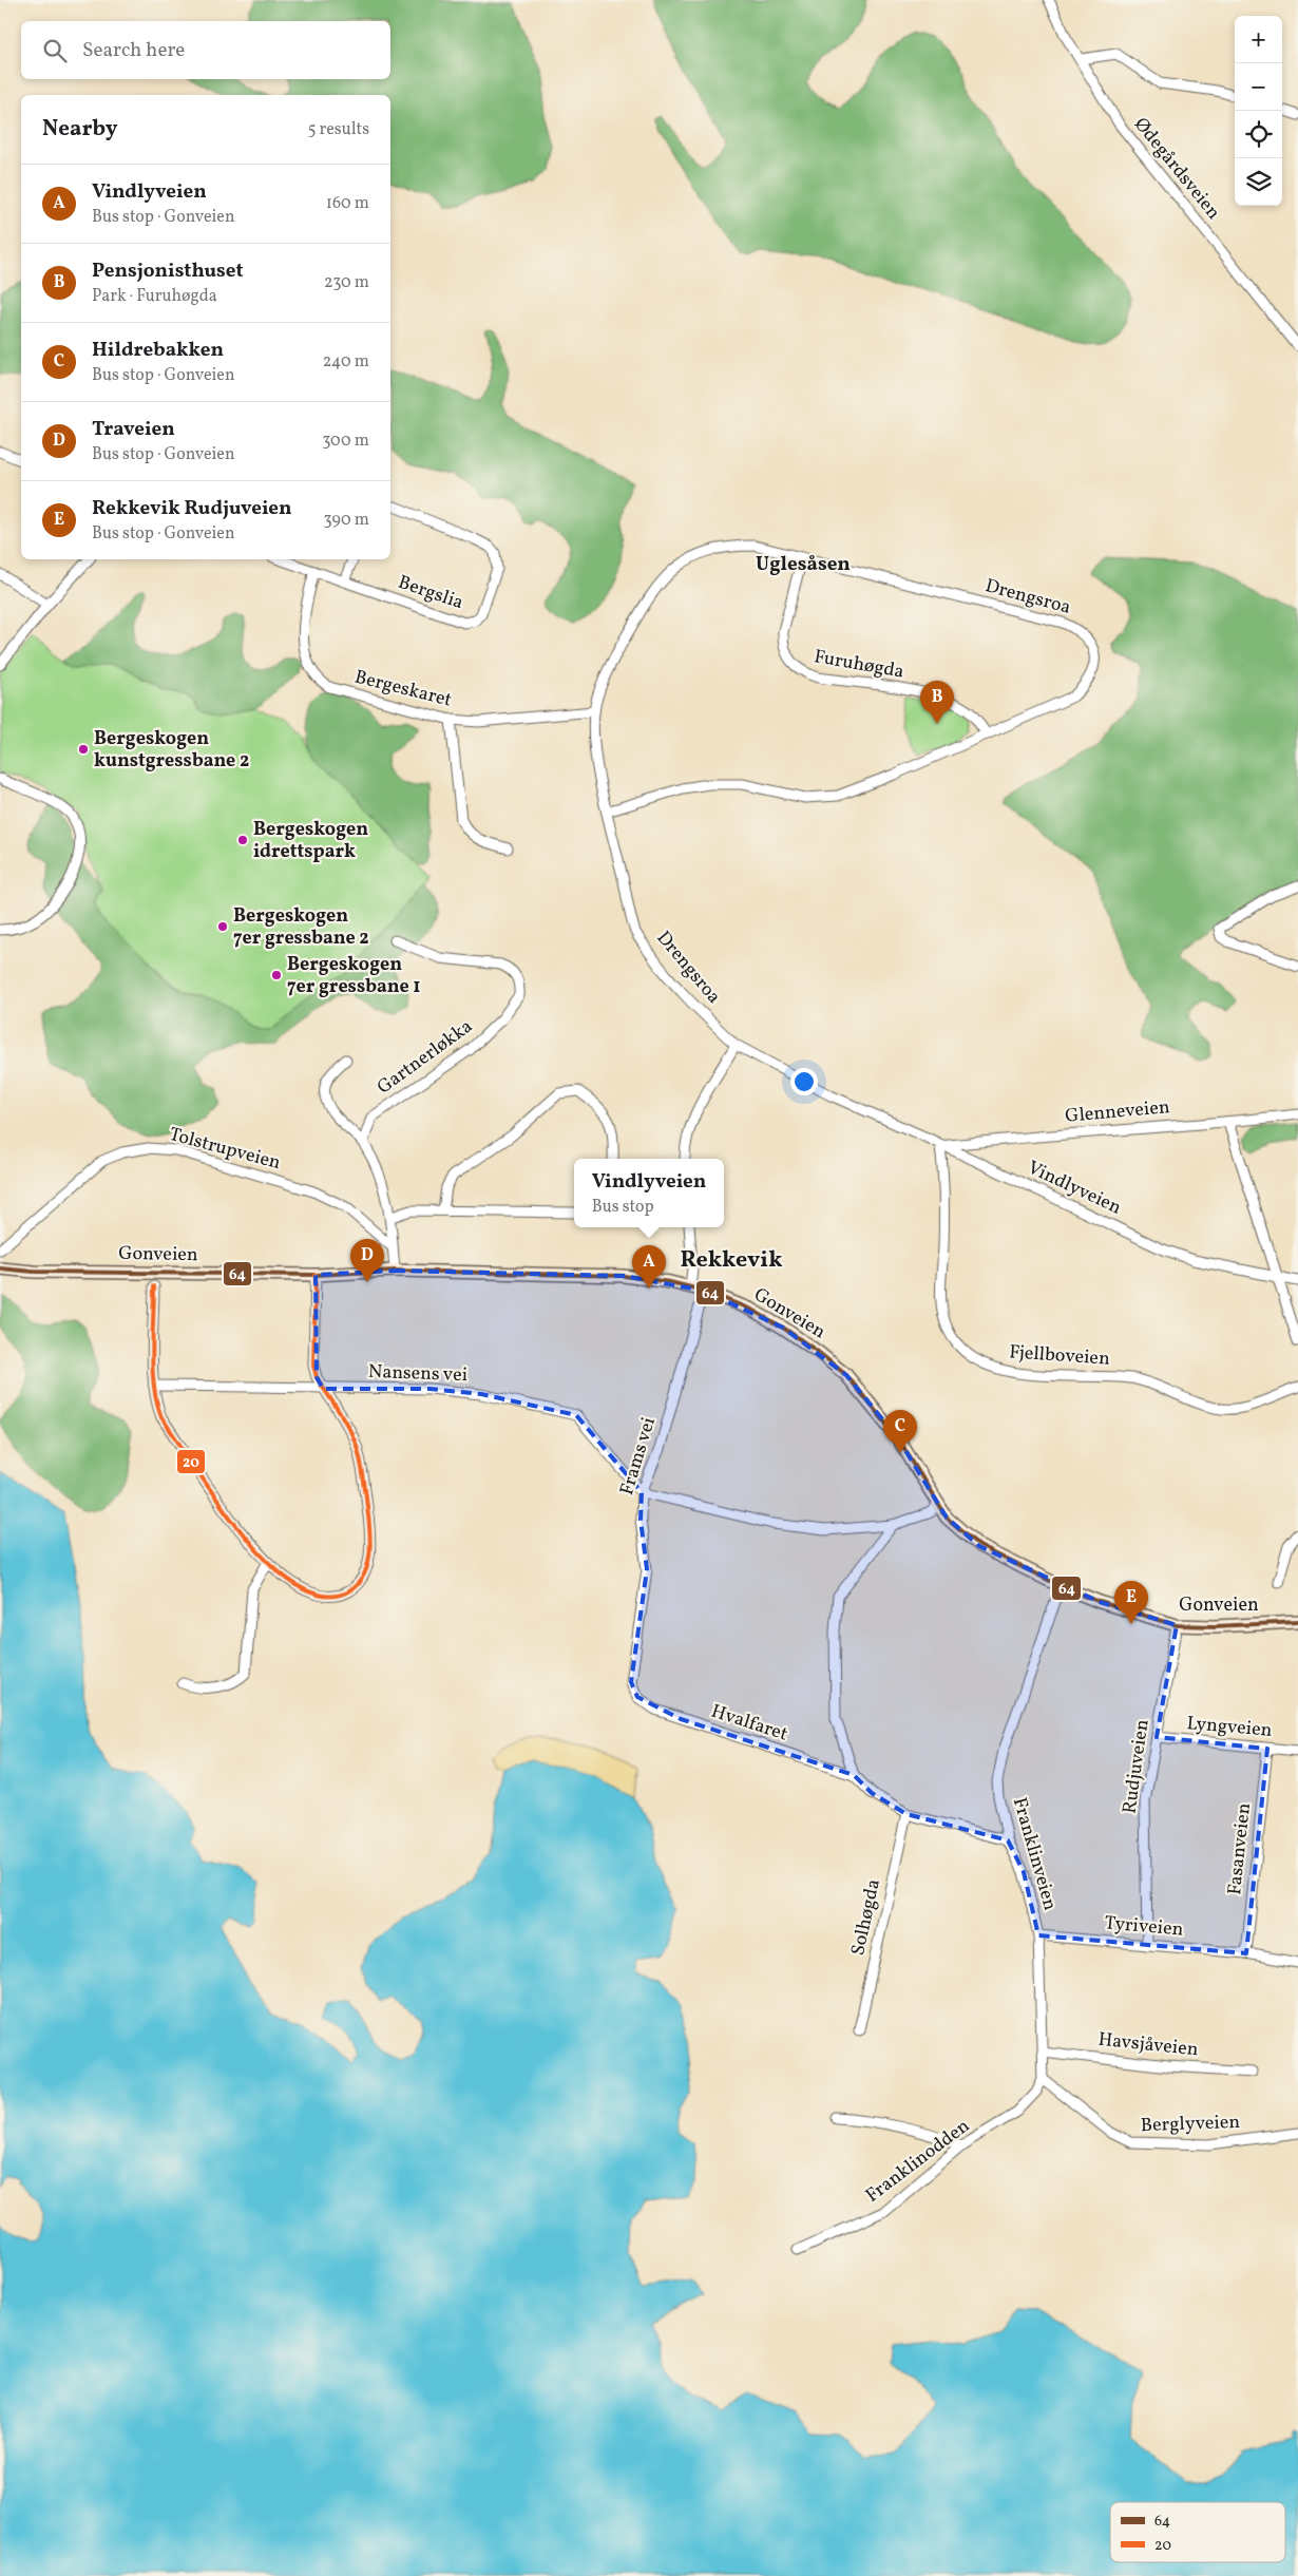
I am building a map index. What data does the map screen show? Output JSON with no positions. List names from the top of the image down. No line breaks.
{"streets":{"street":["Ødegårdsveien","Bergslia","Drengsroa","Furuhøgda","Bergeskaret","Gartnerløkka","Glenneveien","Tolstrupveien","Vindlyveien","Gonveien","Fjellboveien","Nansens vei","Frams vei","Hvalfaret","Lyngveien","Rudjuveien","Fasanveien","Franklinveien","Solhøgda","Tyriveien","Havsjåveien","Berglyveien","Franklinodden"]},"crossings":[["Bergslia","Bergeskaret"],["Drengsroa","Furuhøgda"],["Drengsroa","Bergeskaret"],["Drengsroa","Vindlyveien"],["Glenneveien","Vindlyveien"],["Glenneveien","Fjellboveien"],["Vindlyveien","Fjellboveien"],["Gonveien","Frams vei"],["Gonveien","Rudjuveien"],["Gonveien","Franklinveien"],["Nansens vei","Frams vei"],["Frams vei","Hvalfaret"],["Lyngveien","Rudjuveien"],["Lyngveien","Fasanveien"],["Rudjuveien","Tyriveien"],["Fasanveien","Tyriveien"],["Franklinveien","Tyriveien"],["Franklinveien","Havsjåveien"],["Franklinveien","Berglyveien"],["Franklinveien","Franklinodden"],["Berglyveien","Franklinodden"]],"districts":["Uglesåsen","Rekkevik"],"places":["Bergeskogen kunstgressbane 2","Bergeskogen idrettspark","Bergeskogen 7er gressbane 2","Bergeskogen 7er gressbane 1"],"lines":["transit line 64","transit line 20"],"legend":["64","20"],"page":{"map_buttons":["+","−"],"search":"Search here","heading":["Nearby","5 results"],"list":[{"mark":"A","name":"Vindlyveien","note":"Bus stop · Gonveien","value":"160 m"},{"mark":"B","name":"Pensjonisthuset","note":"Park · Furuhøgda","value":"230 m"},{"mark":"C","name":"Hildrebakken","note":"Bus stop · Gonveien","value":"240 m"},{"mark":"D","name":"Traveien","note":"Bus stop · Gonveien","value":"300 m"},{"mark":"E","name":"Rekkevik Rudjuveien","note":"Bus stop · Gonveien","value":"390 m"}],"pins":["B","D","A","C","E"],"popup":["Vindlyveien","Bus stop"]}}
